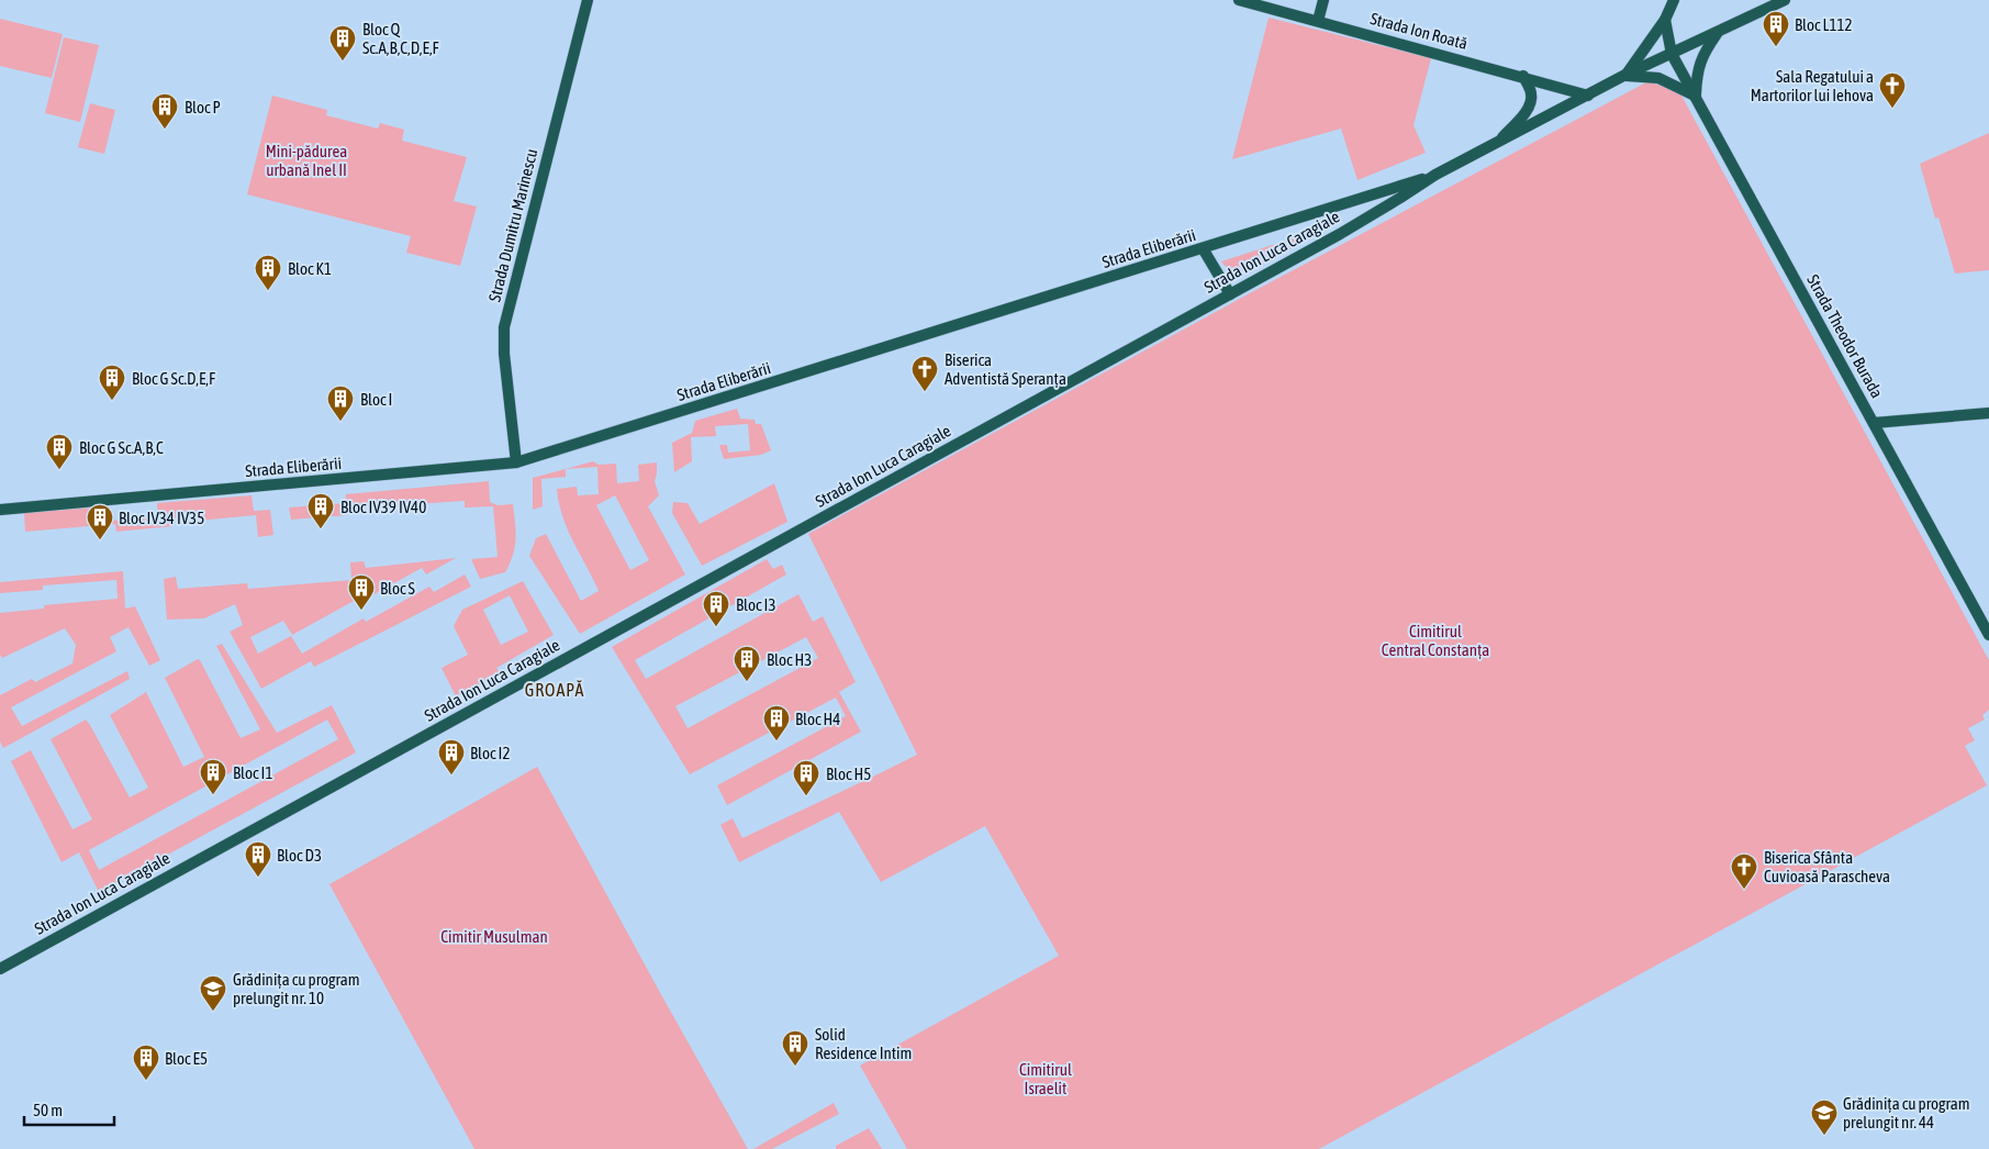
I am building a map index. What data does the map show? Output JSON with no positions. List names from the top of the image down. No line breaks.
{"streets":{"street":["Strada Ion Roată","Strada Dumitru Marinescu","Strada Eliberării","Strada Ion Luca Caragiale","Strada Theodor Burada"]},"crossings":[["Strada Ion Roată","Strada Ion Luca Caragiale"],["Strada Dumitru Marinescu","Strada Eliberării"],["Strada Eliberării","Strada Ion Luca Caragiale"],["Strada Ion Luca Caragiale","Strada Theodor Burada"]],"districts":["GROAPĂ"],"parks":["Mini-pădurea urbană Inel II","Cimitirul Central Constanța","Cimitir Musulman","Cimitirul Israelit"],"places":{"building":["Bloc L112","Bloc Q Sc.A,B,C,D,E,F","Bloc P","Bloc K1","Bloc G Sc.D,E,F","Bloc I","Bloc G Sc.A,B,C","Bloc IV39 IV40","Bloc IV34 IV35","Bloc S","Bloc I3","Bloc H3","Bloc H4","Bloc I2","Bloc I1","Bloc H5","Bloc D3","Solid Residence Intim","Bloc E5"],"church":["Sala Regatului a Martorilor lui Iehova","Biserica Adventistă Speranța","Biserica Sfânta Cuvioasă Parascheva"],"school or university":["Grădinița cu program prelungit nr. 10","Grădinița cu program prelungit nr. 44"]},"scale_bar":"50 m"}
